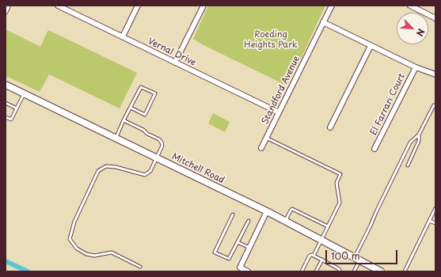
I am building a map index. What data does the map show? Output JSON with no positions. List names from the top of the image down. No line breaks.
{"streets":{"street":["Vernal Drive","Standford Avenue","El Farrari Court","Mitchell Road"]},"crossings":[["Vernal Drive","Standford Avenue"]],"parks":["Roeding Heights Park"],"scale_bar":"100 m","north":"bottom right"}
